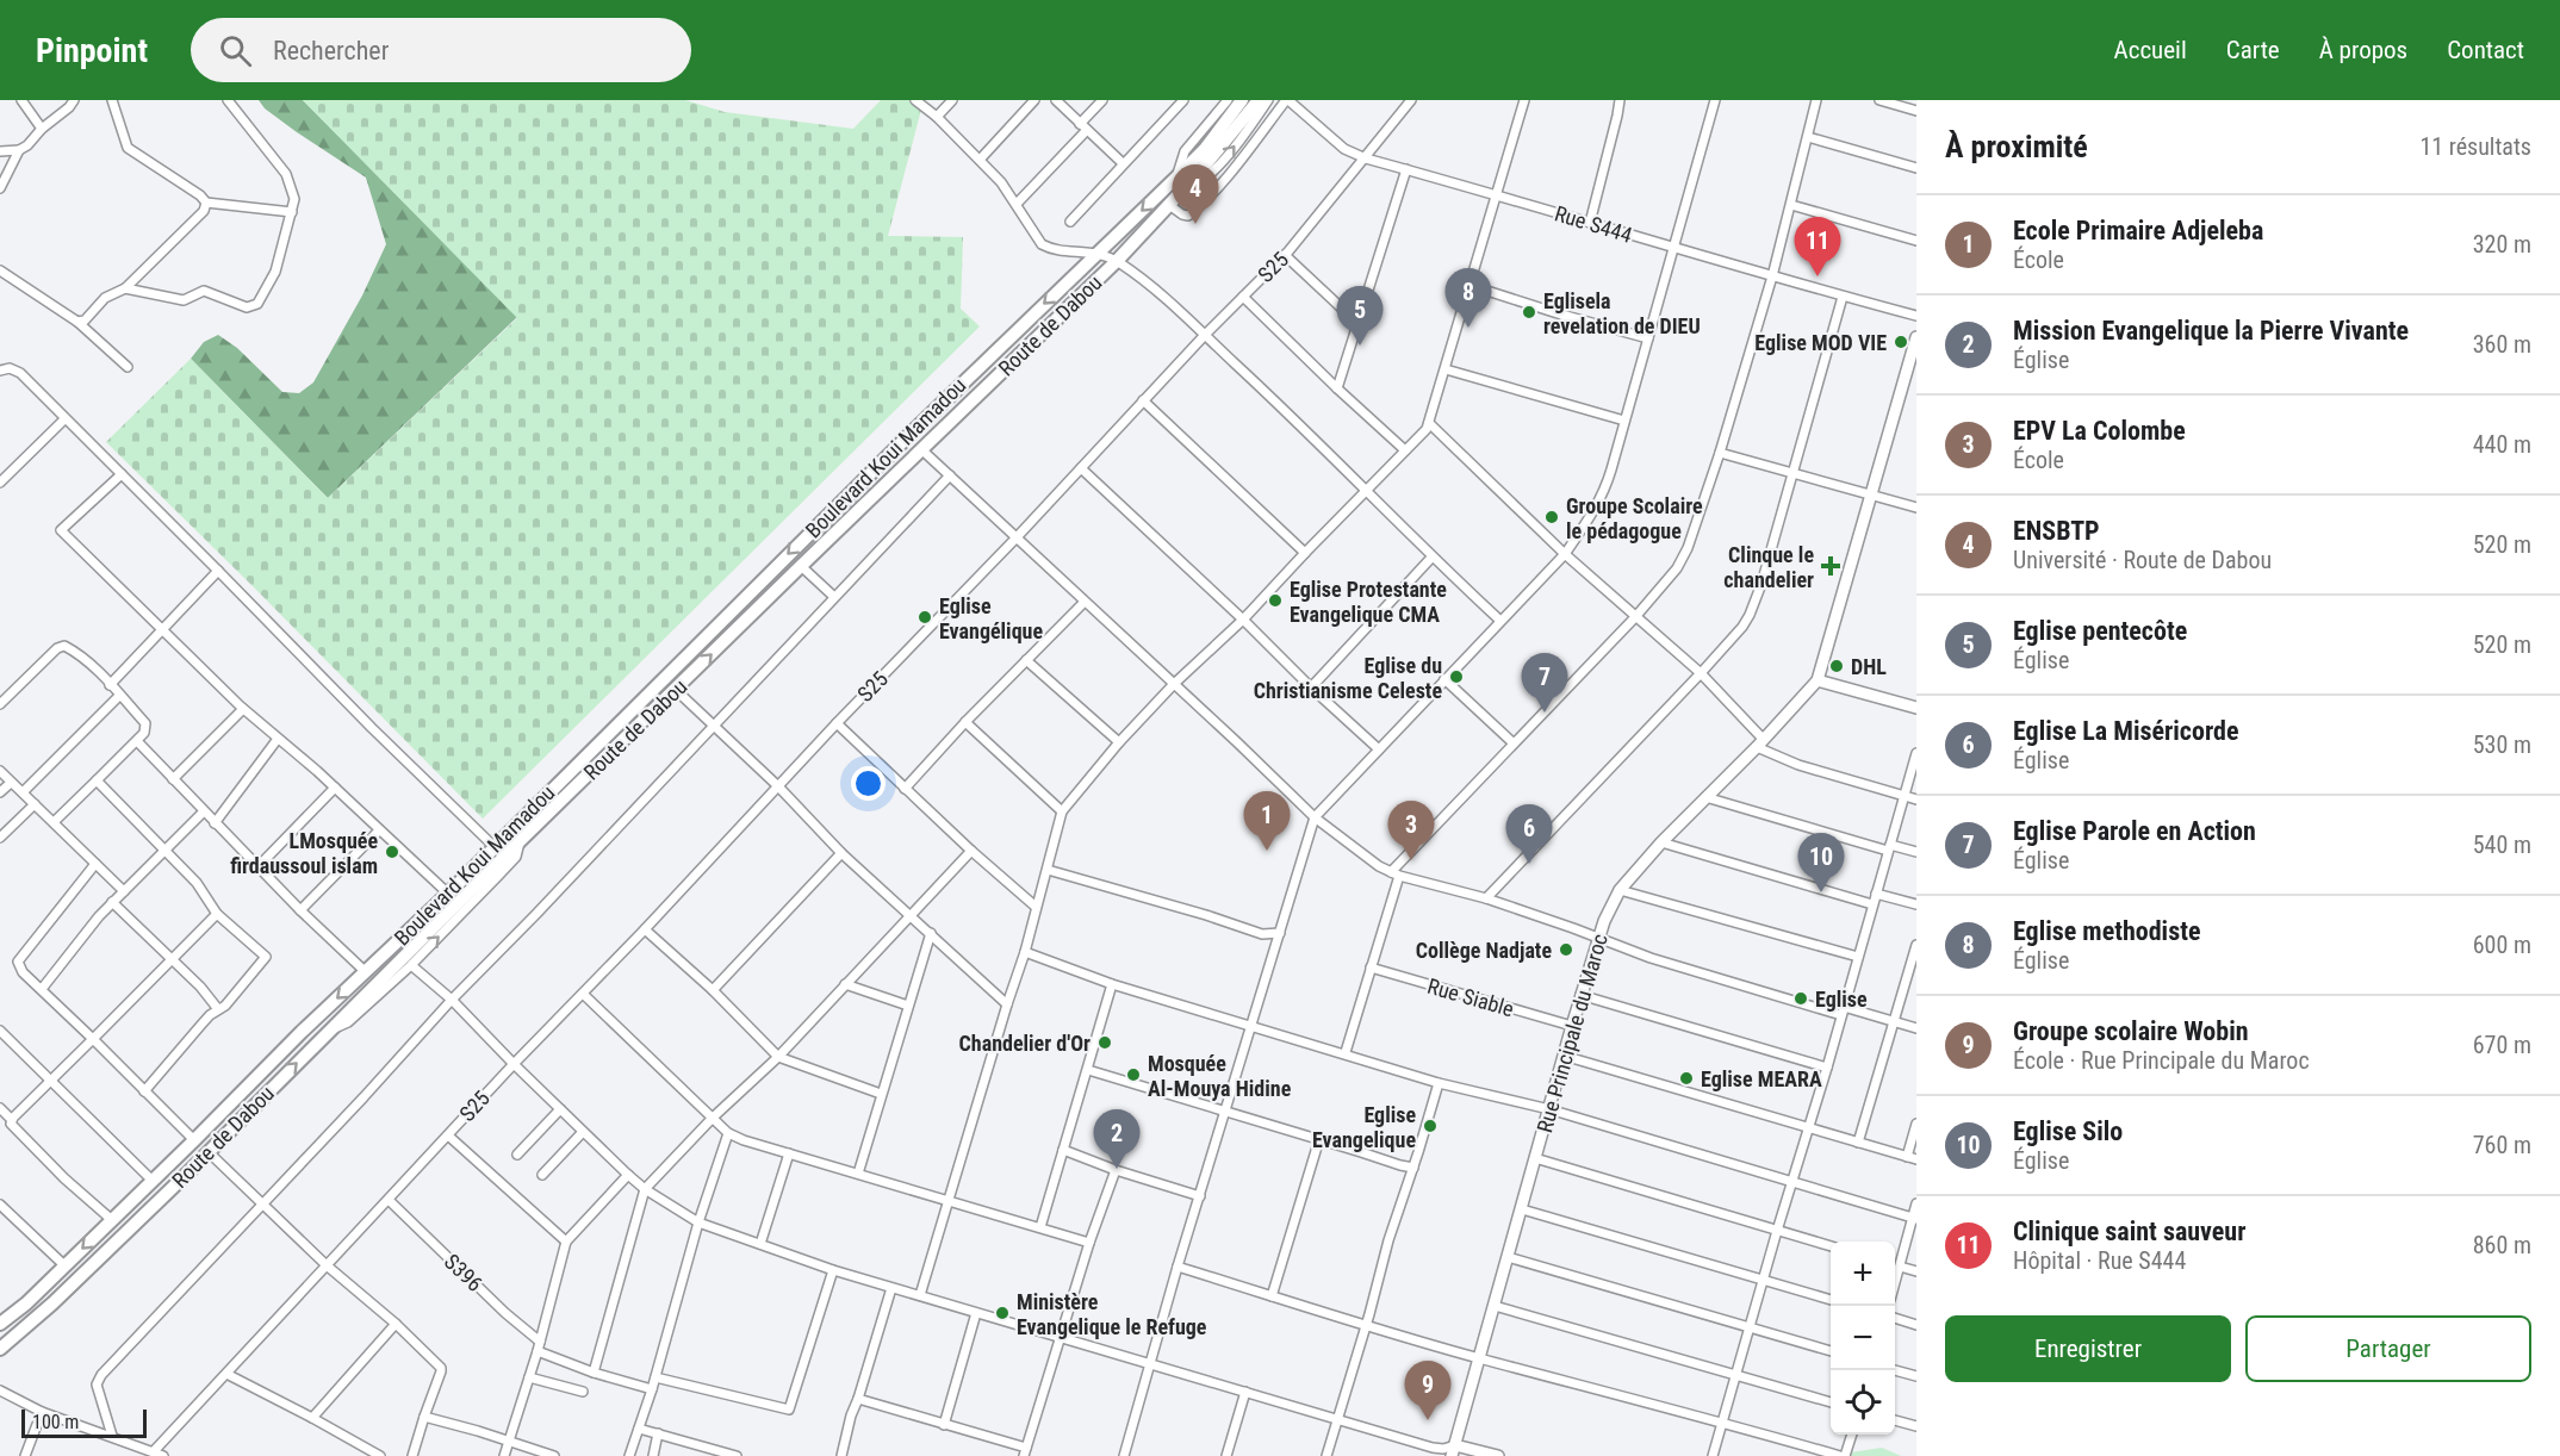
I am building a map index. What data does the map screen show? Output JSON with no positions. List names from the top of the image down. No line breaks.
{"streets":{"main road":["Route de Dabou","Boulevard Koui Mamadou"],"street":["Rue S444","S25","Rue Siable","Rue Principale du Maroc","S396"]},"crossings":[["Rue S444","S25"],["S25","S396"],["Route de Dabou","Boulevard Koui Mamadou"],["Rue Siable","Rue Principale du Maroc"]],"one_way":["Boulevard Koui Mamadou"],"places":{"other":["Eglisela revelation de DIEU","Eglise MOD VIE","Groupe Scolaire le pédagogue","Eglise Protestante Evangelique CMA","Eglise Evangélique","DHL","Eglise du Christianisme Celeste","LMosquée firdaussoul islam","Collège Nadjate","Eglise","Chandelier d'Or","Mosquée Al-Mouya Hidine","Eglise MEARA","Eglise Evangelique","Ministère Evangelique le Refuge"],"health":["Clinque le chandelier"]},"scale_bar":"100 m","page":{"header":"Pinpoint","search":"Rechercher","nav":["Accueil","Carte","À propos","Contact"],"heading":["À proximité","11 résultats"],"pins":["4","11","8","5","7","1","3","6","10","2","9"],"list":[{"mark":"1","name":"Ecole Primaire Adjeleba","note":"École","value":"320 m"},{"mark":"2","name":"Mission Evangelique la Pierre Vivante","note":"Église","value":"360 m"},{"mark":"3","name":"EPV La Colombe","note":"École","value":"440 m"},{"mark":"4","name":"ENSBTP","note":"Université · Route de Dabou","value":"520 m"},{"mark":"5","name":"Eglise pentecôte","note":"Église","value":"520 m"},{"mark":"6","name":"Eglise La Miséricorde","note":"Église","value":"530 m"},{"mark":"7","name":"Eglise Parole en Action","note":"Église","value":"540 m"},{"mark":"8","name":"Eglise methodiste","note":"Église","value":"600 m"},{"mark":"9","name":"Groupe scolaire Wobin","note":"École · Rue Principale du Maroc","value":"670 m"},{"mark":"10","name":"Eglise Silo","note":"Église","value":"760 m"},{"mark":"11","name":"Clinique saint sauveur","note":"Hôpital · Rue S444","value":"860 m"}],"map_buttons":["+","−"],"buttons":["Enregistrer","Partager"],"scale":"100 m"}}
